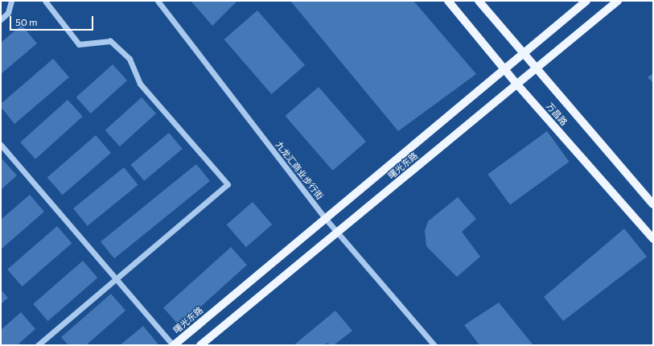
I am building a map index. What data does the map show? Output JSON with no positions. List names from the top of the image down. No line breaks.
{"streets":{"main road":["万昌路","曙光东路"],"street":["九龙汇商业步行街"]},"crossings":[["万昌路","曙光东路"],["曙光东路","九龙汇商业步行街"]],"scale_bar":"50 m"}
